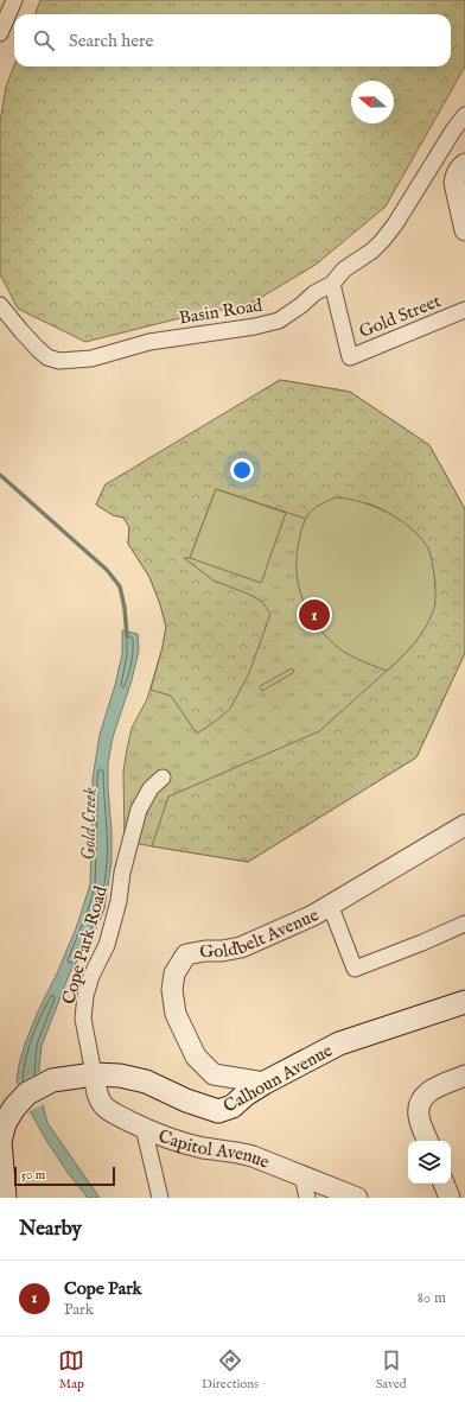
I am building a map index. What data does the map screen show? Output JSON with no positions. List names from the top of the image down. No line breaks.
{"streets":{"main road":["Calhoun Avenue"],"street":["Basin Road","Gold Street","Goldbelt Avenue","Cope Park Road","Capitol Avenue"]},"crossings":[["Basin Road","Gold Street"],["Goldbelt Avenue","Calhoun Avenue"],["Cope Park Road","Calhoun Avenue"],["Cope Park Road","Capitol Avenue"],["Calhoun Avenue","Capitol Avenue"]],"water":["Gold Creek"],"scale_bar":"50 m","north":"left","page":{"search":"Search here","pins":"1","scale":"50 m","heading":"Nearby","list":[{"mark":"1","name":"Cope Park","note":"Park","value":"80 m"}],"nav":["Map","Directions","Saved"]}}
